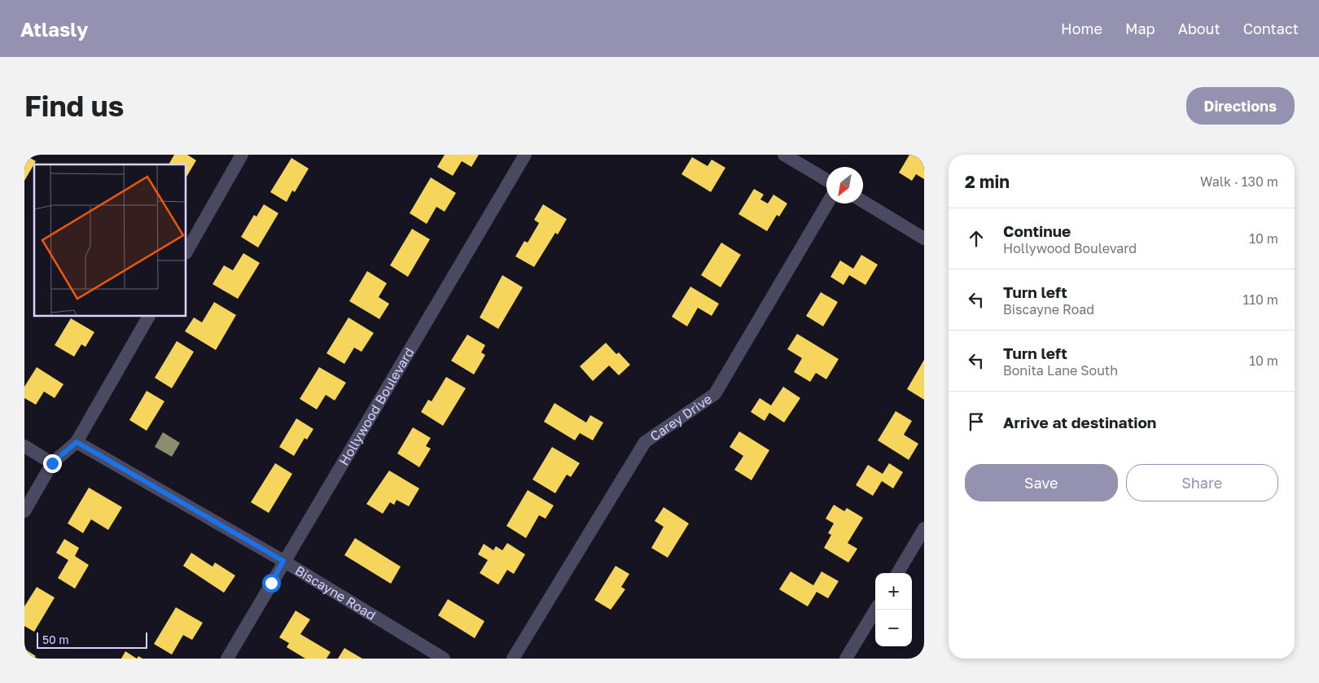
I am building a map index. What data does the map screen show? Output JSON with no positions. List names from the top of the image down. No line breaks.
{"streets":{"street":["Hollywood Boulevard","Carey Drive","Biscayne Road"]},"crossings":[["Hollywood Boulevard","Biscayne Road"]],"scale_bar":"50 m","north":"bottom left","page":{"header":"Atlasly","nav":["Home","Map","About","Contact"],"buttons":["Directions",["Save","Share"]],"title":"Find us","heading":["2 min","Walk · 130 m"],"list":[["Continue","Hollywood Boulevard","10 m"],["Turn left","Biscayne Road","110 m"],["Turn left","Bonita Lane South","10 m"],"Arrive at destination"],"map_buttons":["+","−"],"scale":"50 m"}}
